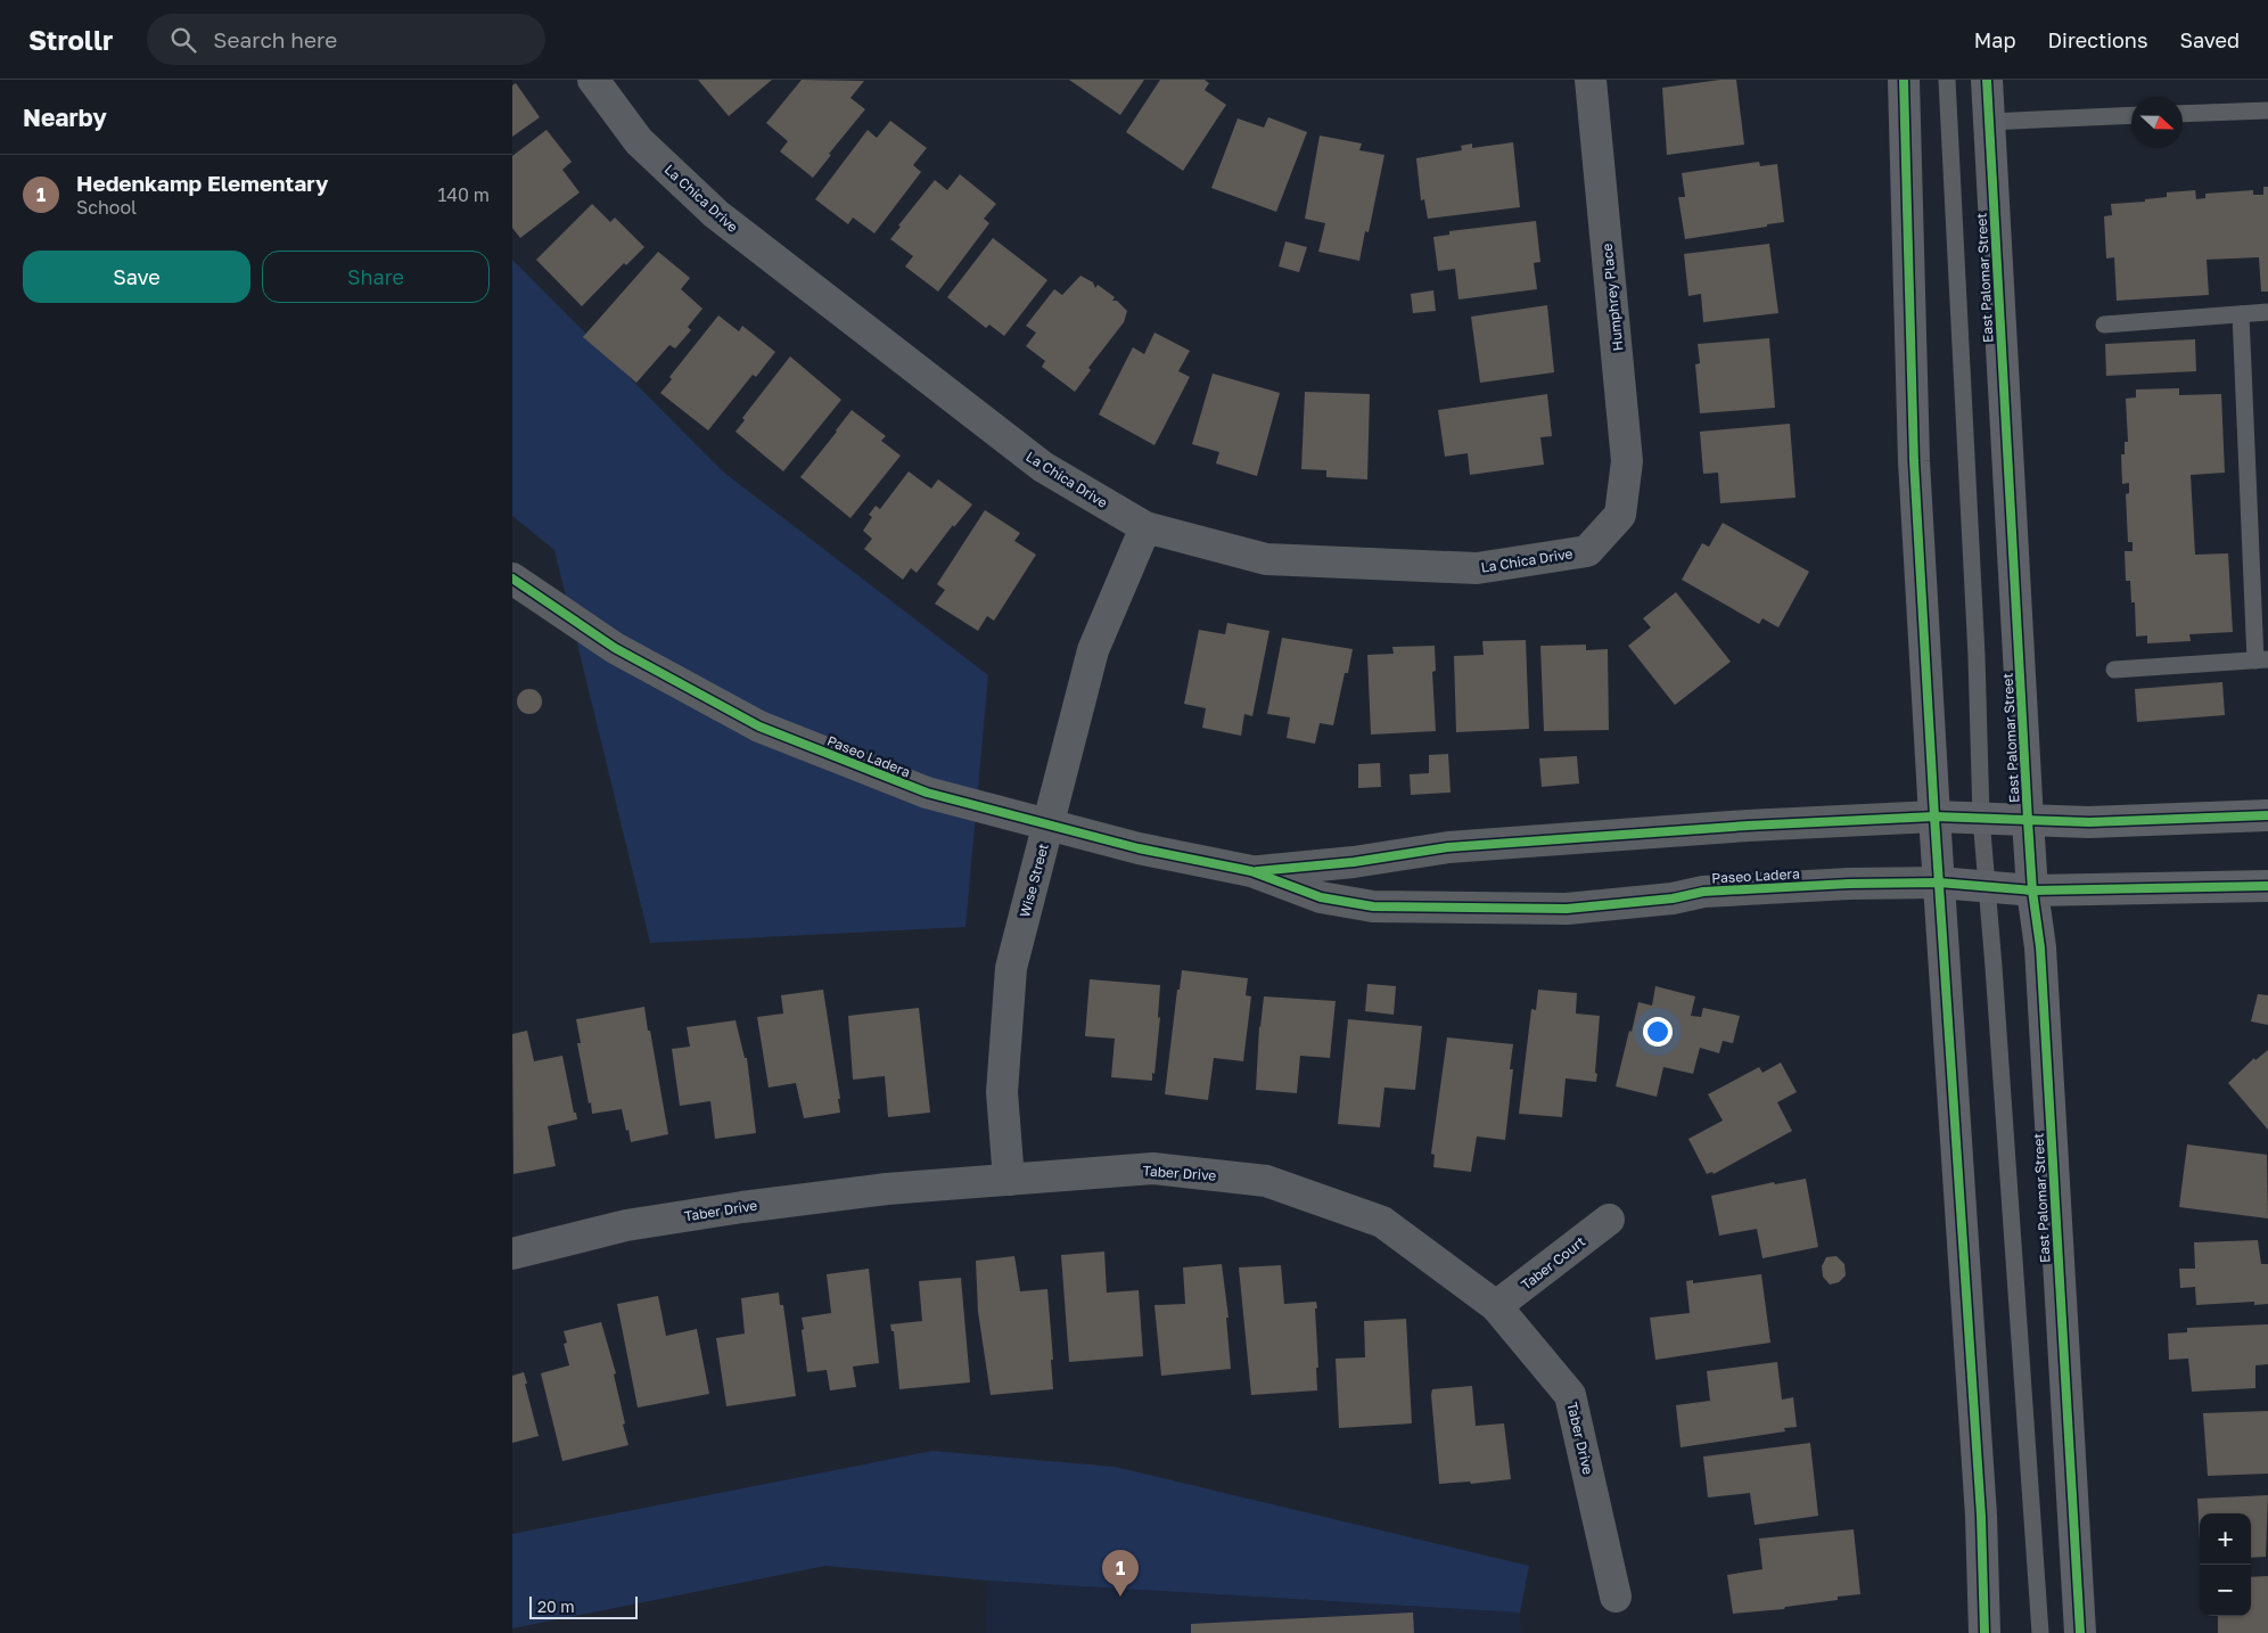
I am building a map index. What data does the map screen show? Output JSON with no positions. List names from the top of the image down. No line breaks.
{"streets":{"main road":["East Palomar Street","Paseo Ladera"],"street":["La Chica Drive","Humphrey Place","Wise Street","Taber Drive","Taber Court"]},"crossings":[["La Chica Drive","Humphrey Place"],["La Chica Drive","Wise Street"],["East Palomar Street","Paseo Ladera"],["Paseo Ladera","Wise Street"],["Wise Street","Taber Drive"],["Taber Drive","Taber Court"]],"scale_bar":"20 m","north":"right","page":{"header":"Strollr","search":"Search here","nav":["Map","Directions","Saved"],"heading":"Nearby","list":[{"mark":"1","name":"Hedenkamp Elementary","note":"School","value":"140 m"}],"buttons":["Save","Share"],"map_buttons":["+","−"],"pins":"1","scale":"20 m"}}
